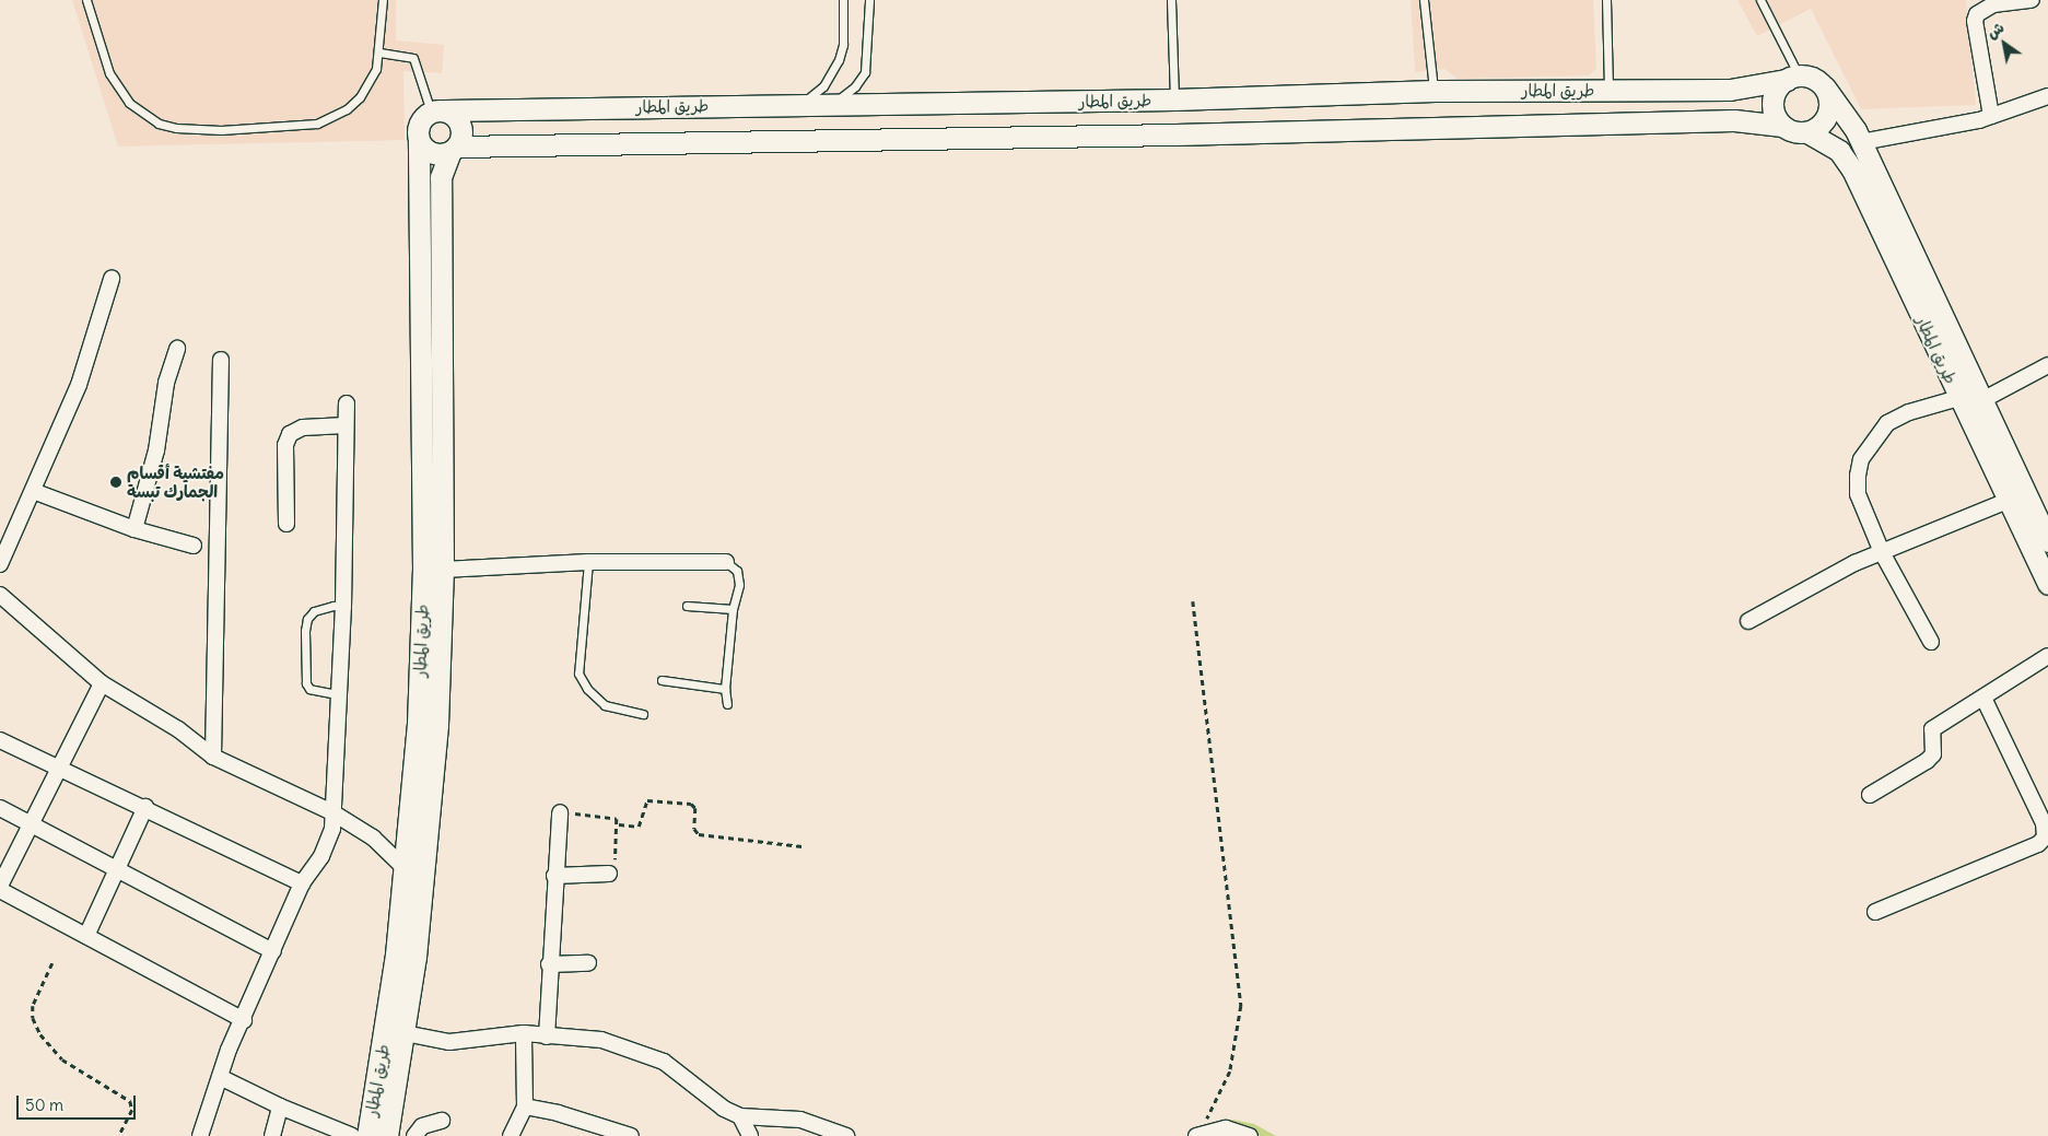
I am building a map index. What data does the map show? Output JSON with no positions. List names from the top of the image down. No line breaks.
{"streets":{"main road":["طريق المطار"]},"places":["مفتشية أقسام الجمارك تبسة"],"scale_bar":"50 m","north":"top left"}
